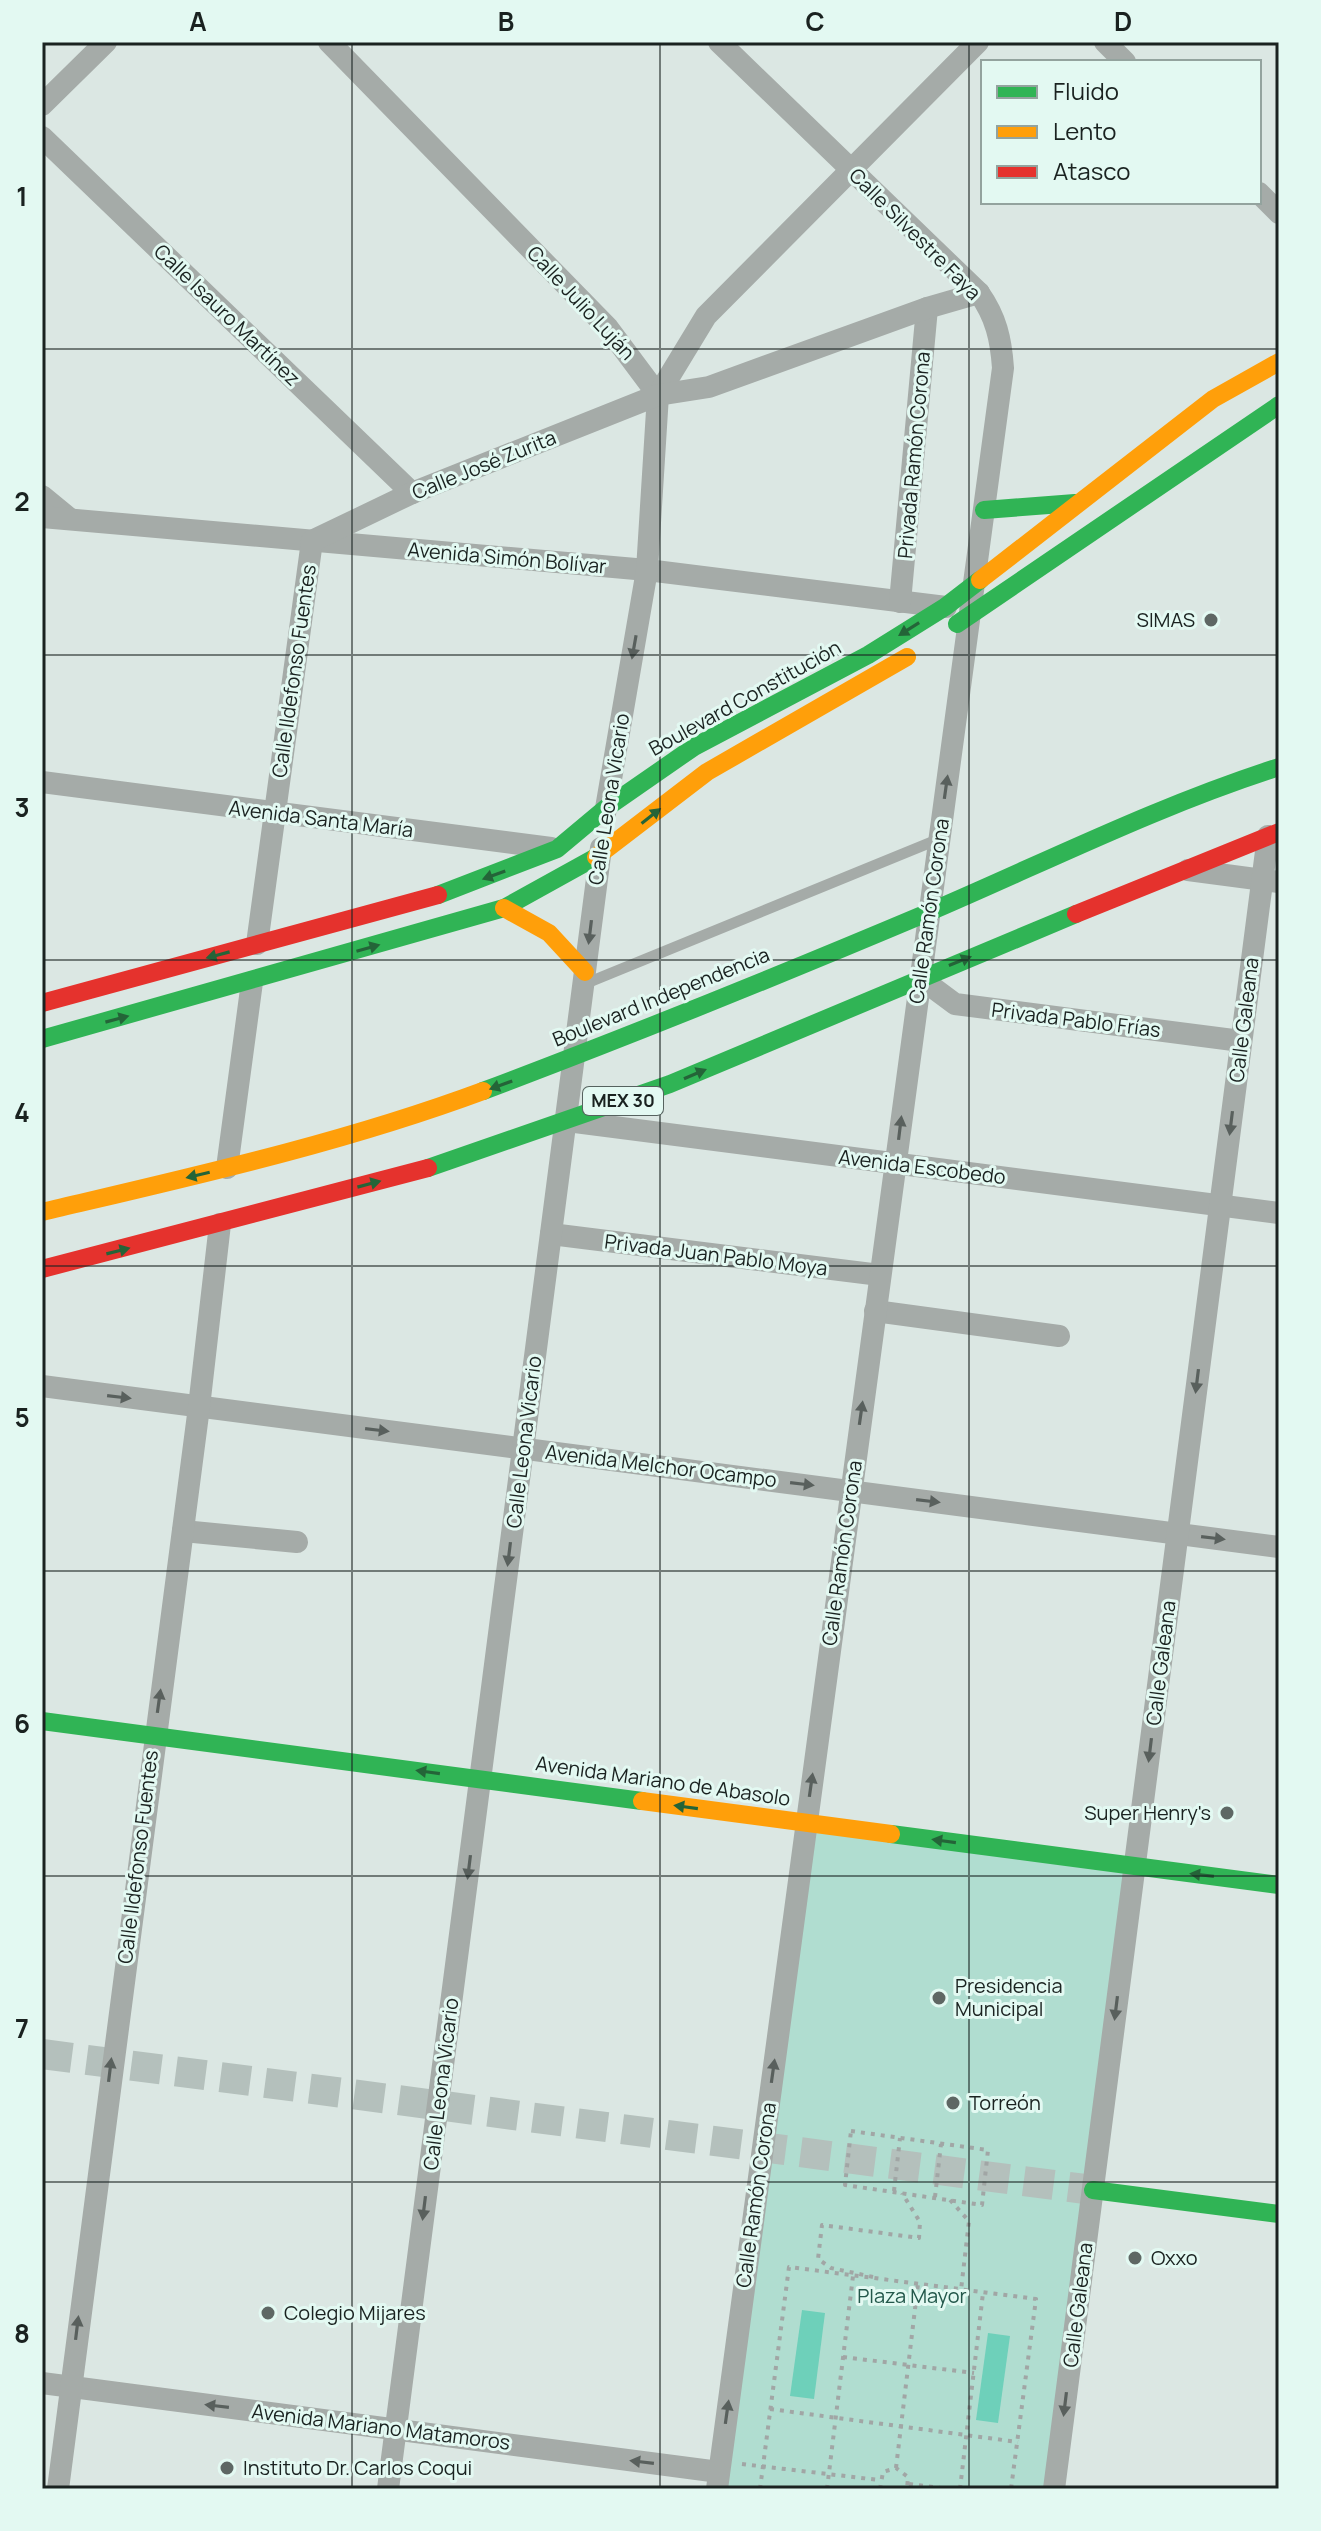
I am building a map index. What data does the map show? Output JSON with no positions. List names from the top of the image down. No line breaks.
{"streets":{"main road":["Boulevard Constitución","Boulevard Independencia","MEX 30","Avenida Mariano de Abasolo"],"street":["Calle Silvestre Faya","Calle Julio Luján","Calle Isauro Martínez","Privada Ramón Corona","Calle José Zurita","Avenida Simón Bolívar","Calle Ildefonso Fuentes","Calle Leona Vicario","Avenida Santa María","Calle Ramón Corona","Privada Pablo Frías","Calle Galeana","Avenida Escobedo","Privada Juan Pablo Moya","Avenida Melchor Ocampo","Avenida Mariano Matamoros"]},"crossings":[["Calle Silvestre Faya","Avenida Simón Bolívar"],["Calle Silvestre Faya","Boulevard Constitución"],["Calle Silvestre Faya","Calle Ramón Corona"],["Calle Julio Luján","Calle José Zurita"],["Calle Julio Luján","Calle Leona Vicario"],["Calle Isauro Martínez","Calle José Zurita"],["Privada Ramón Corona","Avenida Simón Bolívar"],["Calle José Zurita","Avenida Simón Bolívar"],["Calle José Zurita","Calle Ildefonso Fuentes"],["Calle José Zurita","Calle Leona Vicario"],["Avenida Simón Bolívar","Calle Ildefonso Fuentes"],["Avenida Simón Bolívar","Boulevard Constitución"],["Avenida Simón Bolívar","Calle Leona Vicario"],["Avenida Simón Bolívar","Calle Ramón Corona"],["Calle Ildefonso Fuentes","Boulevard Constitución"],["Calle Ildefonso Fuentes","Avenida Santa María"],["Calle Ildefonso Fuentes","MEX 30"],["Calle Ildefonso Fuentes","Avenida Melchor Ocampo"],["Calle Ildefonso Fuentes","Avenida Mariano de Abasolo"],["Calle Ildefonso Fuentes","Avenida Mariano Matamoros"],["Boulevard Constitución","Calle Leona Vicario"],["Boulevard Constitución","Avenida Santa María"],["Calle Leona Vicario","Avenida Santa María"],["Calle Leona Vicario","Boulevard Independencia"],["Calle Leona Vicario","MEX 30"],["Calle Leona Vicario","Avenida Escobedo"],["Calle Leona Vicario","Privada Juan Pablo Moya"],["Calle Leona Vicario","Avenida Melchor Ocampo"],["Calle Leona Vicario","Avenida Mariano de Abasolo"],["Calle Leona Vicario","Avenida Mariano Matamoros"],["Calle Ramón Corona","Boulevard Independencia"],["Calle Ramón Corona","Privada Pablo Frías"],["Calle Ramón Corona","MEX 30"],["Calle Ramón Corona","Avenida Escobedo"],["Calle Ramón Corona","Privada Juan Pablo Moya"],["Calle Ramón Corona","Avenida Melchor Ocampo"],["Calle Ramón Corona","Avenida Mariano de Abasolo"],["Calle Ramón Corona","Avenida Mariano Matamoros"],["Privada Pablo Frías","Calle Galeana"],["Privada Pablo Frías","MEX 30"],["Calle Galeana","MEX 30"],["Calle Galeana","Avenida Escobedo"],["Calle Galeana","Avenida Melchor Ocampo"],["Calle Galeana","Avenida Mariano de Abasolo"],["MEX 30","Avenida Escobedo"]],"one_way":["Calle Ildefonso Fuentes","Calle Leona Vicario","Calle Ramón Corona","Calle Galeana","Avenida Melchor Ocampo","Avenida Mariano de Abasolo","Avenida Mariano Matamoros"],"parks":["Plaza Mayor"],"places":["SIMAS","Super Henry's","Presidencia Municipal","Torreón","Oxxo","Colegio Mijares","Instituto Dr. Carlos Coqui"],"legend":["Fluido","Lento","Atasco"],"grid":{"columns":["A","B","C","D"],"rows":["1","2","3","4","5","6","7","8"]}}
